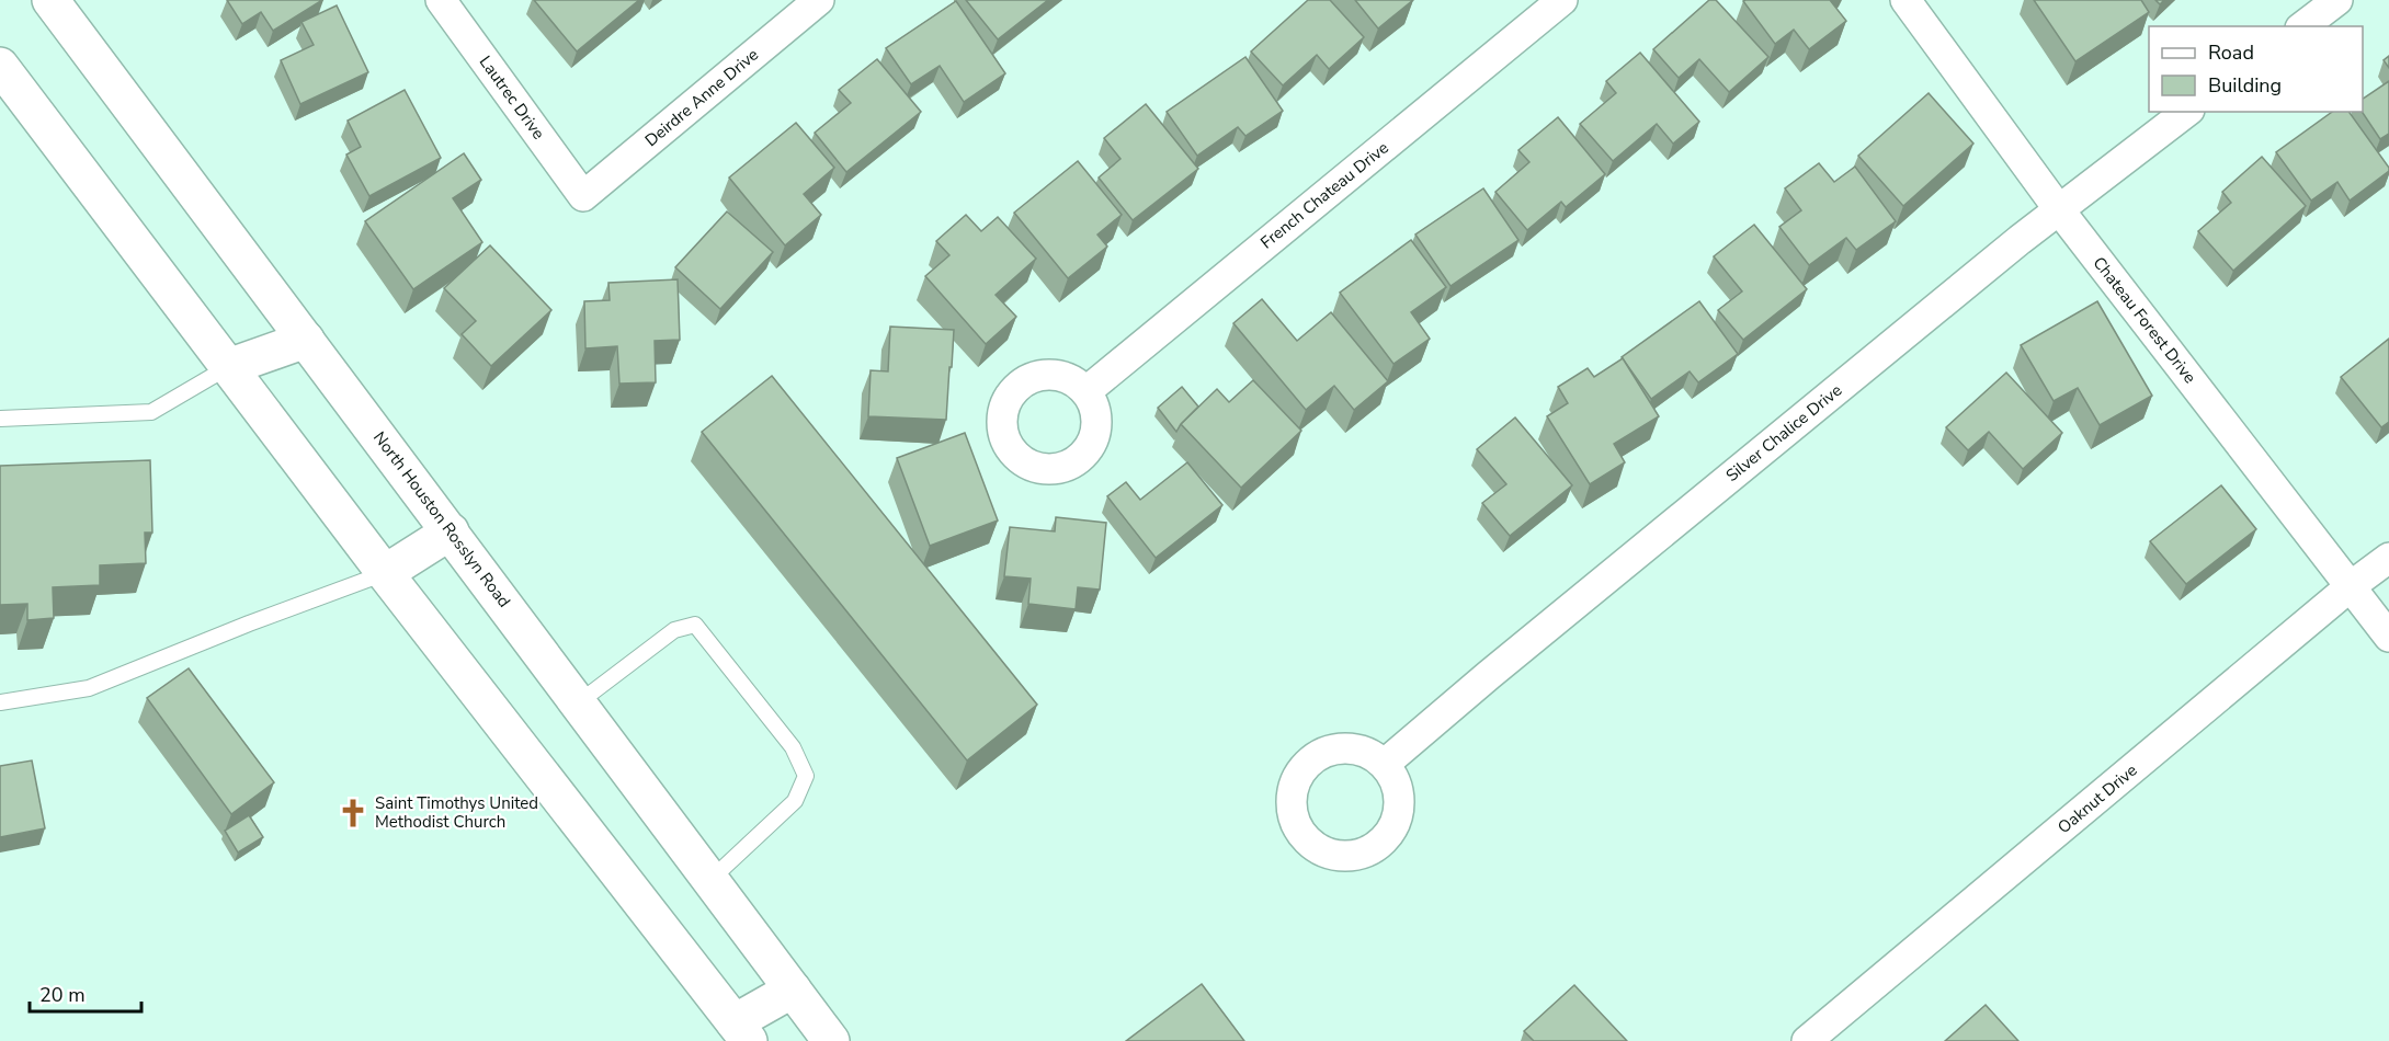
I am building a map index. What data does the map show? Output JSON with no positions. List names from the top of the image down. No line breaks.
{"streets":{"main road":["North Houston Rosslyn Road"],"street":["Lautrec Drive","Deirdre Anne Drive","French Chateau Drive","Chateau Forest Drive","Silver Chalice Drive","Oaknut Drive"]},"crossings":[["Lautrec Drive","Deirdre Anne Drive"],["Chateau Forest Drive","Silver Chalice Drive"],["Chateau Forest Drive","Oaknut Drive"]],"places":{"church":["Saint Timothys United Methodist Church"]},"legend":["Road","Building"],"scale_bar":"20 m"}
